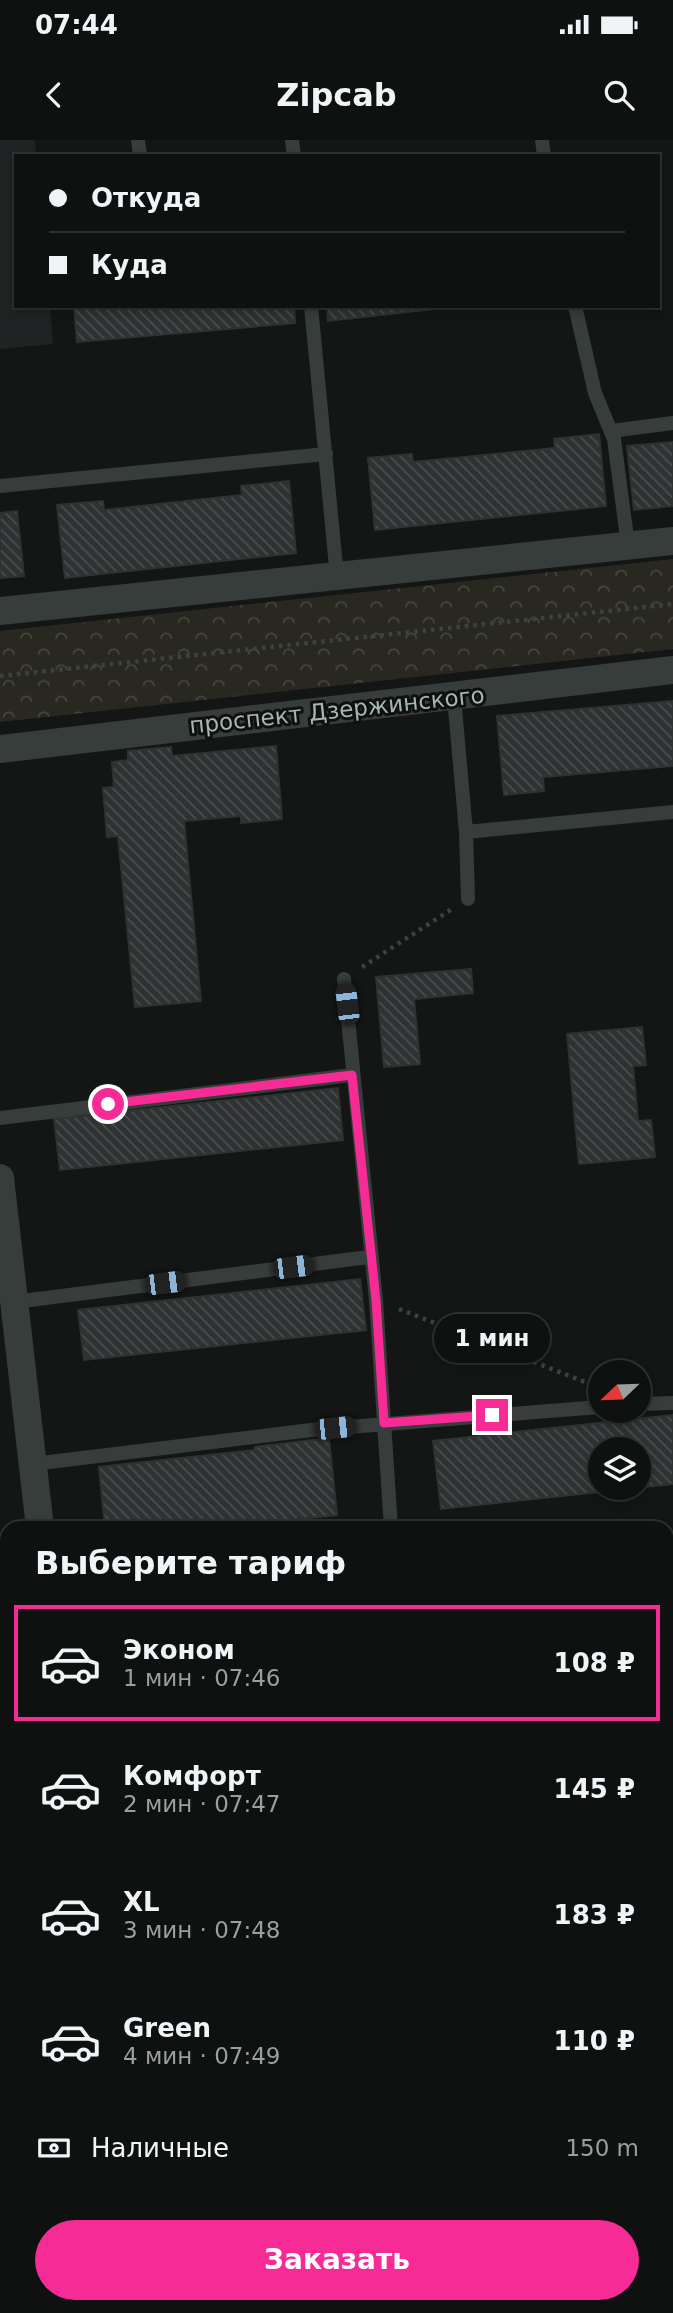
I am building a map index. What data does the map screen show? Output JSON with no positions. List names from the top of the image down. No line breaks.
{"streets":{"street":["проспект Дзержинского"]},"north":"bottom left","page":{"status":"07:44","header":"Zipcab","banner":["Откуда","Куда"],"bubble":"1 мин","heading":"Выберите тариф","list":[{"name":"Эконом","note":"1 мин · 07:46","value":"108 ₽"},{"name":"Комфорт","note":"2 мин · 07:47","value":"145 ₽"},{"name":"XL","note":"3 мин · 07:48","value":"183 ₽"},{"name":"Green","note":"4 мин · 07:49","value":"110 ₽"}],"pay":["Наличные","150 m"],"buttons":"Заказать"}}
